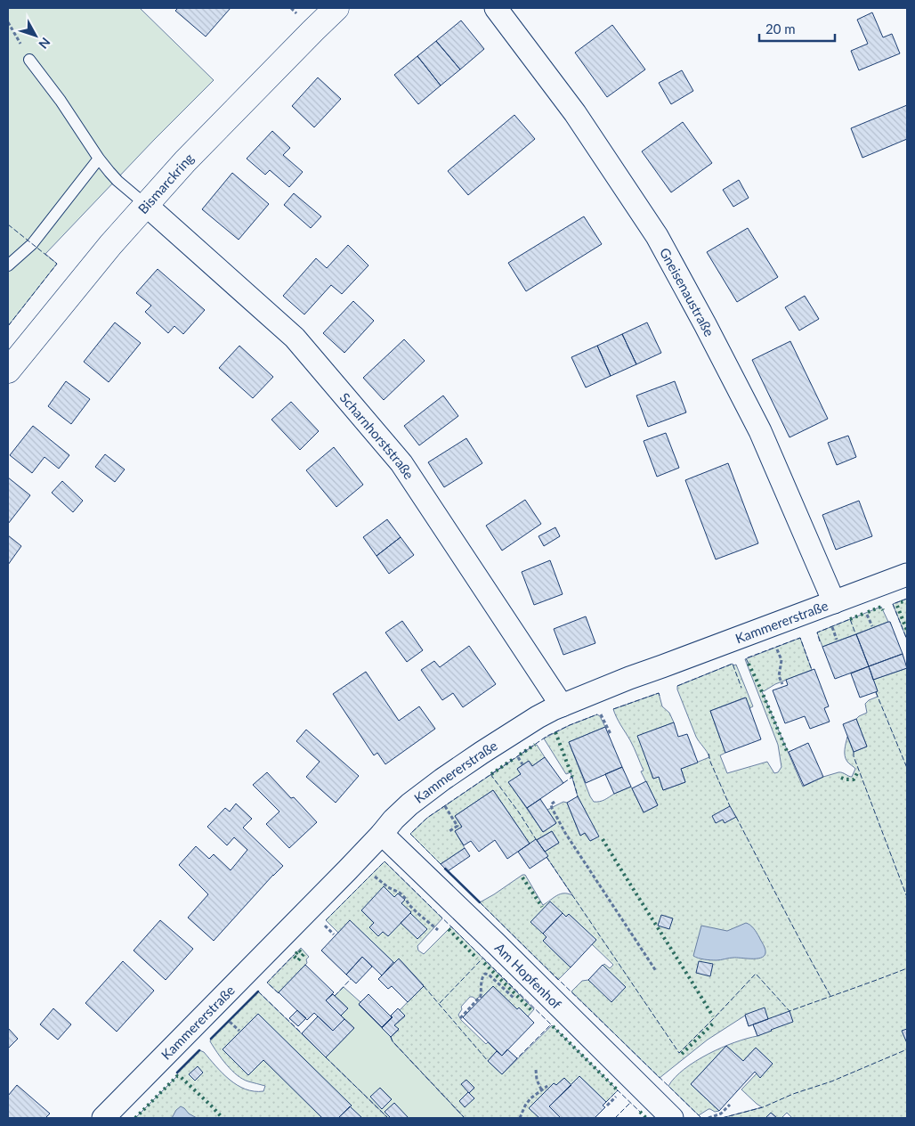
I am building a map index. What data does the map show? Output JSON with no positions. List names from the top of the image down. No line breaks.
{"streets":{"street":["Bismarckring","Gneisenaustraße","Scharnhorststraße","Kammererstraße","Am Hopfenhof"]},"crossings":[["Bismarckring","Scharnhorststraße"],["Gneisenaustraße","Kammererstraße"],["Scharnhorststraße","Kammererstraße"],["Kammererstraße","Am Hopfenhof"]],"scale_bar":"20 m","north":"bottom right"}
